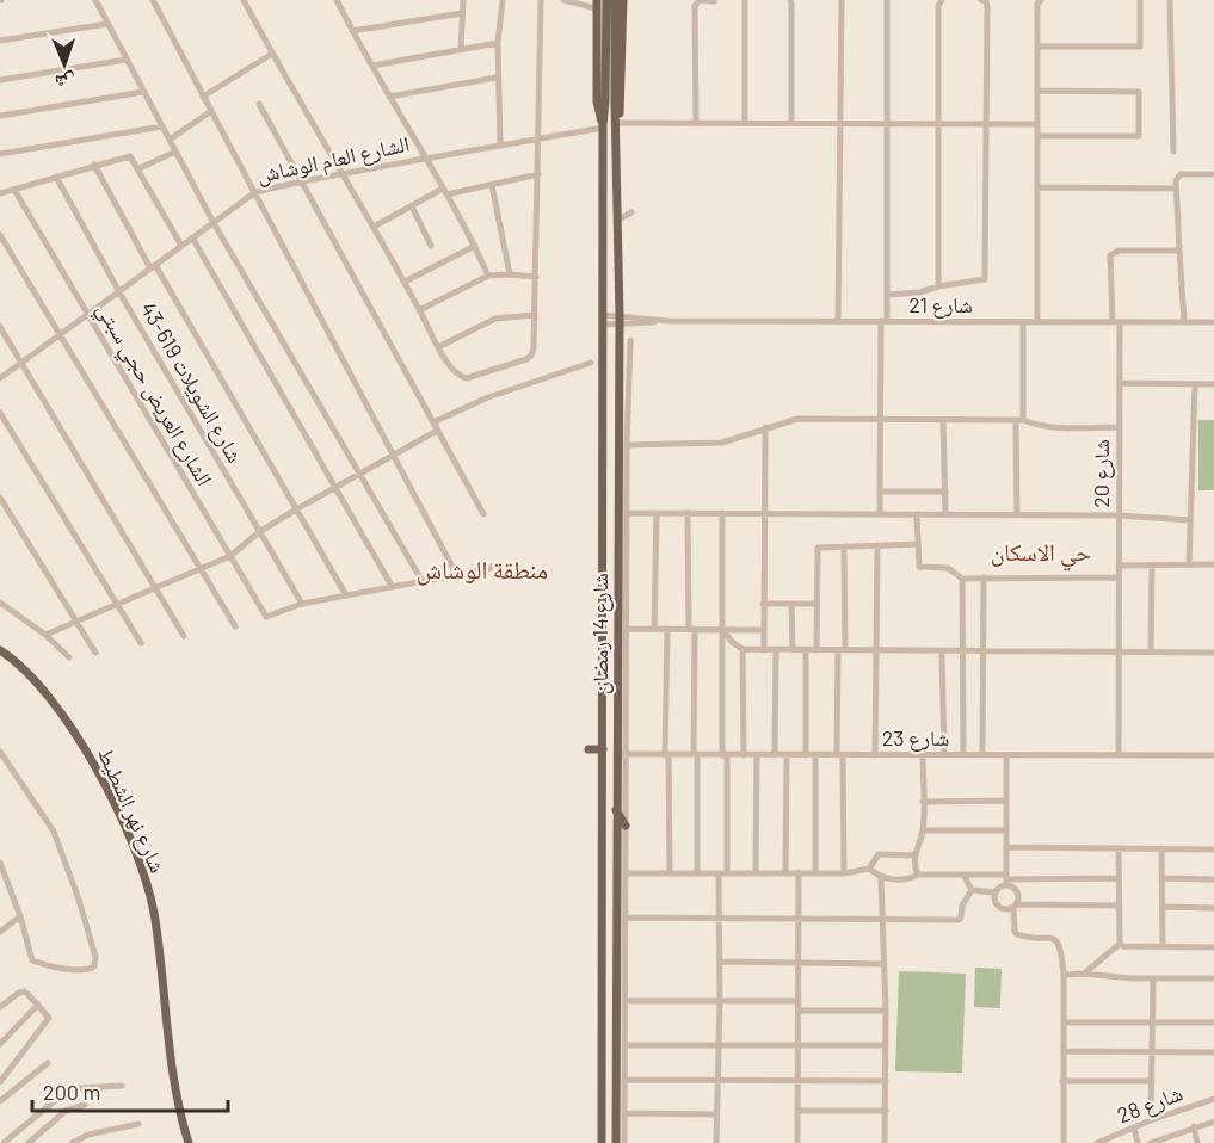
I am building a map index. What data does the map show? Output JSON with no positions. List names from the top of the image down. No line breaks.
{"streets":{"main road":["شارع 14 رمضان","شارع نهر الشطيط"],"street":["الشارع العام الوشاش","شارع 21","شارع الشويلات 619-43","الشارع العريض حجي سبتي","شارع 20","شارع 23","شارع 28"]},"crossings":[["الشارع العام الوشاش","شارع الشويلات 619-43"],["الشارع العام الوشاش","الشارع العريض حجي سبتي"],["الشارع العام الوشاش","شارع 14 رمضان"],["شارع 21","شارع 20"],["شارع 21","شارع 14 رمضان"],["شارع الشويلات 619-43","الشارع العريض حجي سبتي"],["شارع 20","شارع 23"],["شارع 14 رمضان","شارع 23"]],"districts":["حي الاسكان","منطقة الوشاش"],"scale_bar":"200 m","north":"bottom"}
